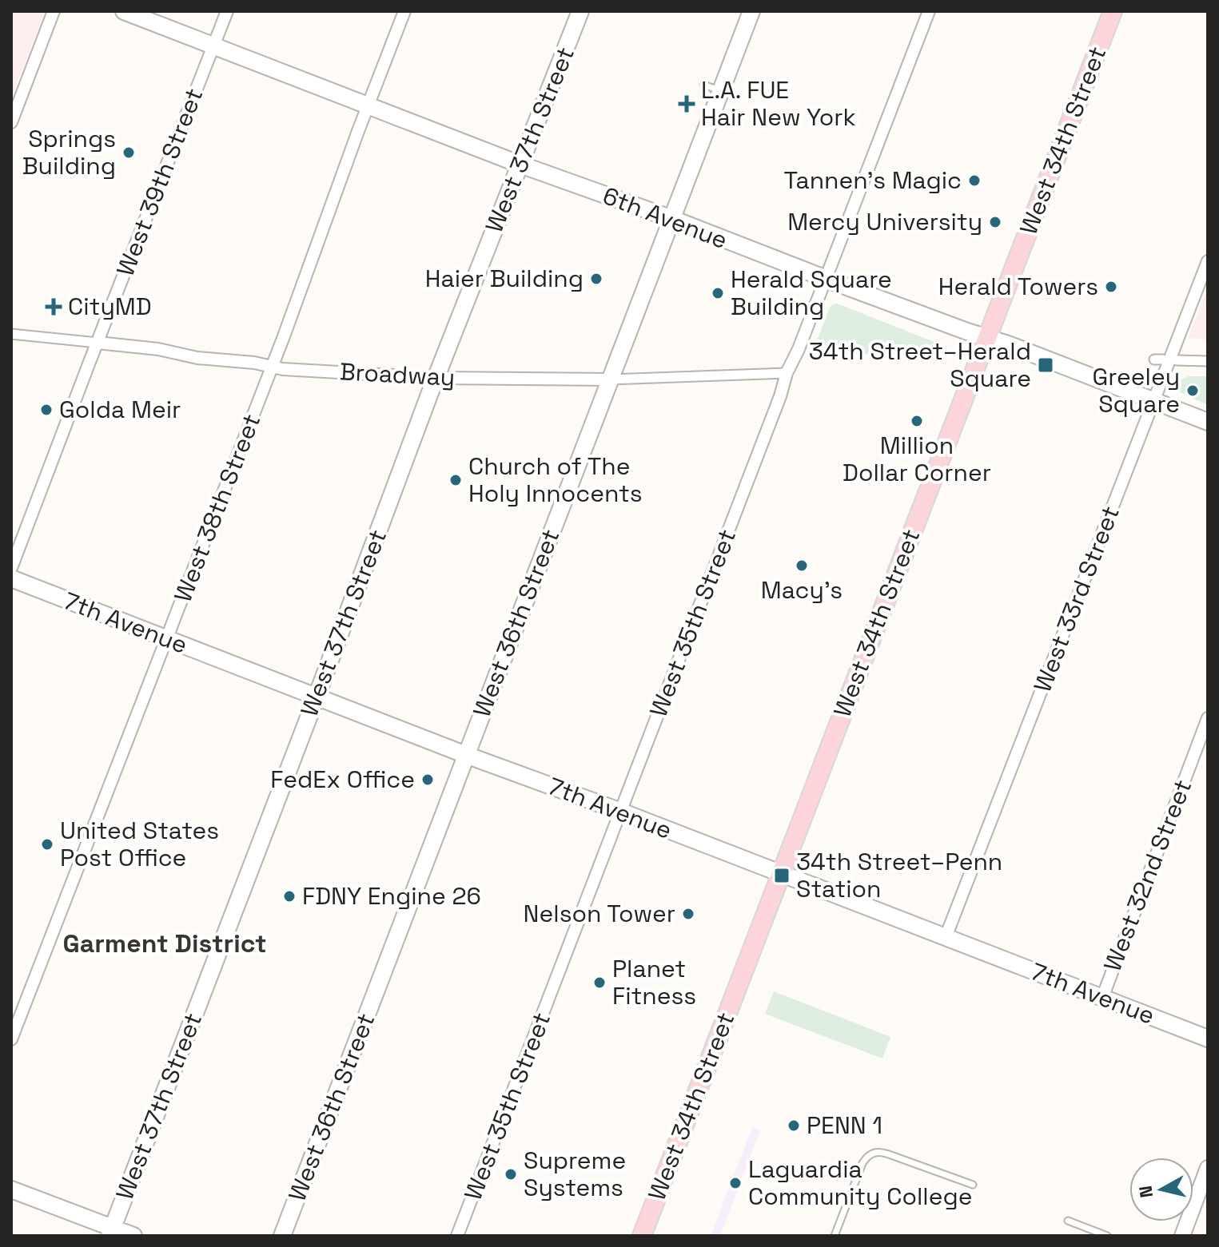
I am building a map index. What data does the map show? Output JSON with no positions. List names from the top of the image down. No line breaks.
{"streets":{"main road":["West 37th Street","West 34th Street","6th Avenue","7th Avenue","West 36th Street"],"street":["West 39th Street","Broadway","West 38th Street","West 33rd Street","West 35th Street","West 32nd Street"]},"crossings":[["West 37th Street","6th Avenue"],["West 37th Street","Broadway"],["West 37th Street","7th Avenue"],["West 34th Street","6th Avenue"],["West 34th Street","7th Avenue"],["West 39th Street","6th Avenue"],["West 39th Street","Broadway"],["6th Avenue","West 38th Street"],["6th Avenue","West 33rd Street"],["6th Avenue","West 36th Street"],["6th Avenue","West 35th Street"],["Broadway","West 38th Street"],["Broadway","West 36th Street"],["Broadway","West 35th Street"],["West 38th Street","7th Avenue"],["West 33rd Street","7th Avenue"],["7th Avenue","West 36th Street"],["7th Avenue","West 35th Street"],["7th Avenue","West 32nd Street"]],"districts":["Garment District"],"places":{"health":["L.A. FUE Hair New York","CityMD"],"other":["Springs Building","Tannen’s Magic","Mercy University","Haier Building","Herald Towers","Herald Square Building","Greeley Square","Golda Meir","Million Dollar Corner","Church of The Holy Innocents","Macy's","FedEx Office","United States Post Office","FDNY Engine 26","Nelson Tower","Planet Fitness","PENN 1","Supreme Systems","Laguardia Community College"],"transit":["34th Street–Herald Square","34th Street–Penn Station"]},"north":"left"}
